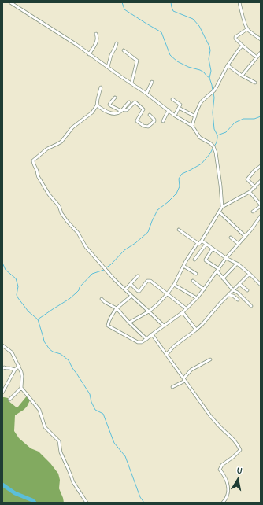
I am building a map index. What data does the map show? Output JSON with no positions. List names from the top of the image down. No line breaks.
{"north":"top"}
